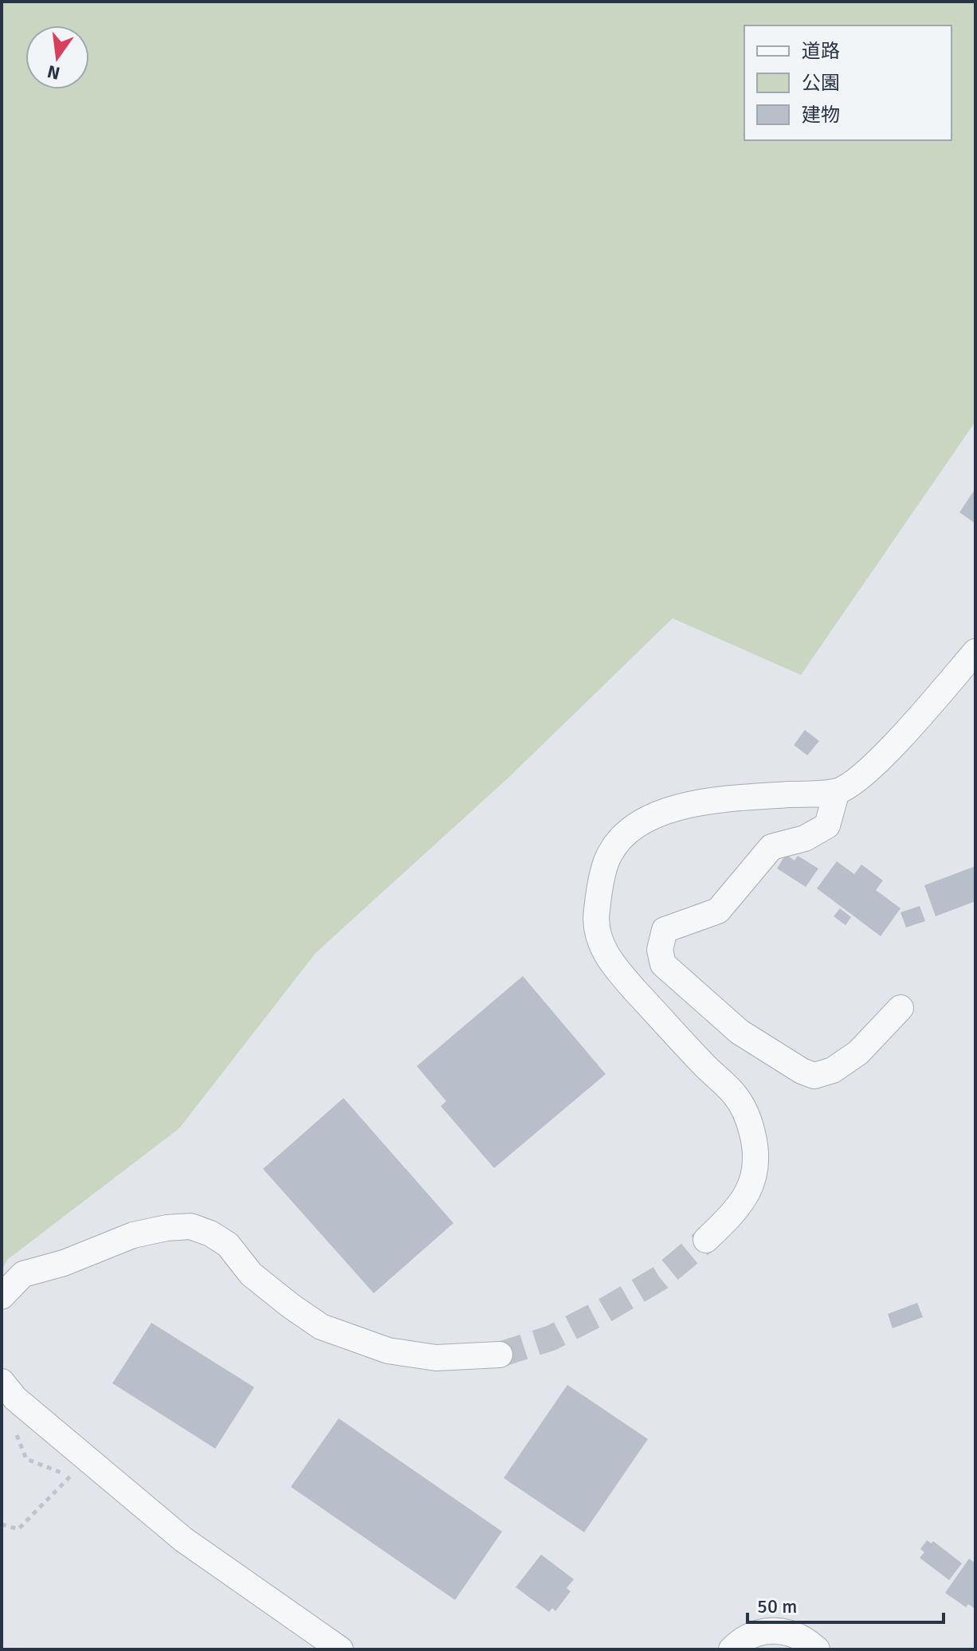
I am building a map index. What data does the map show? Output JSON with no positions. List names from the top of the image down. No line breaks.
{"legend":["道路","公園","建物"],"scale_bar":"50 m","north":"bottom"}
